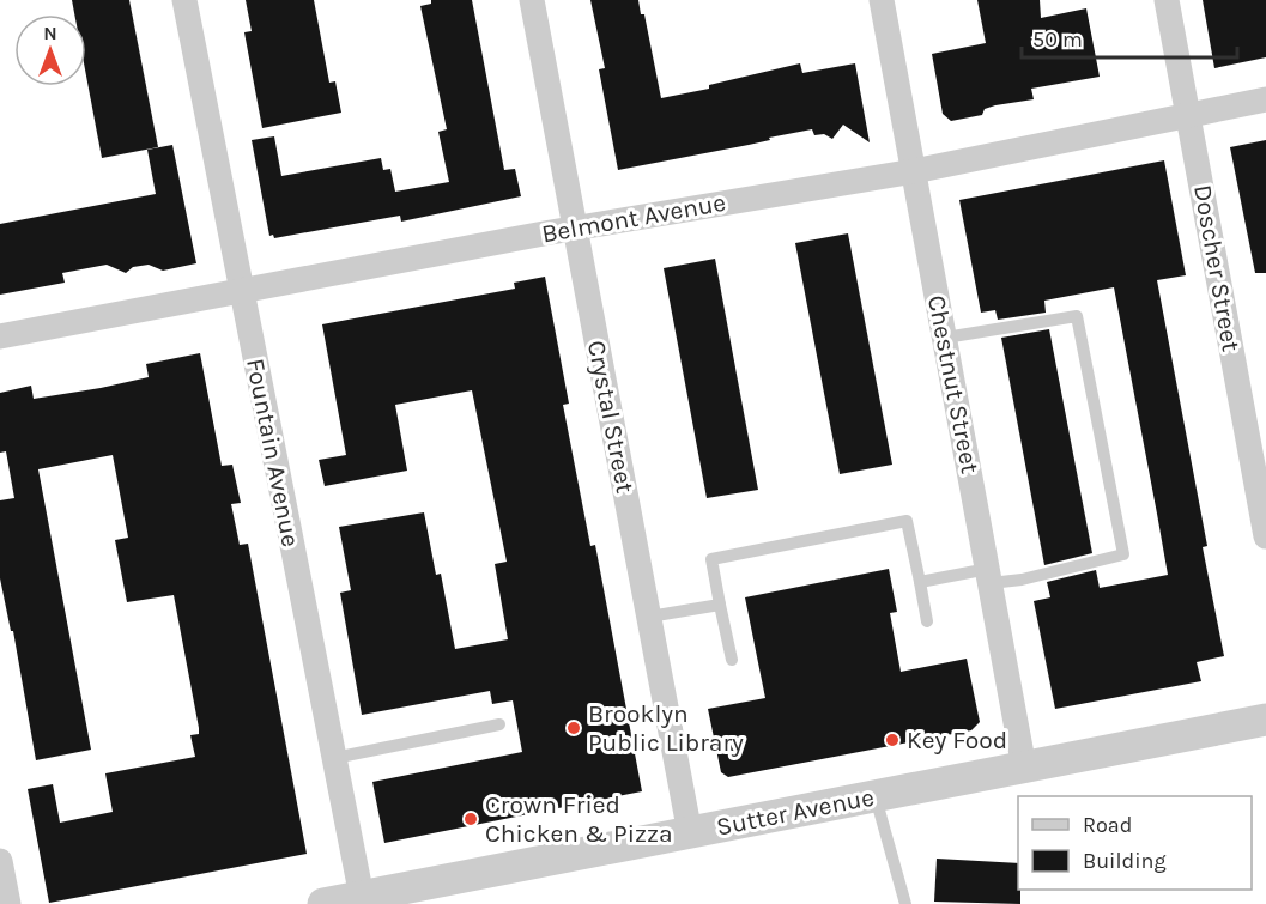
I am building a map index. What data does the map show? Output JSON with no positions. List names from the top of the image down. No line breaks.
{"streets":{"street":["Belmont Avenue","Doscher Street","Chestnut Street","Crystal Street","Fountain Avenue","Sutter Avenue"]},"crossings":[["Belmont Avenue","Doscher Street"],["Belmont Avenue","Chestnut Street"],["Belmont Avenue","Crystal Street"],["Belmont Avenue","Fountain Avenue"],["Chestnut Street","Sutter Avenue"],["Crystal Street","Sutter Avenue"],["Fountain Avenue","Sutter Avenue"]],"places":["Brooklyn Public Library","Key Food","Crown Fried Chicken & Pizza"],"legend":["Road","Building"],"scale_bar":"50 m","north":"top"}
